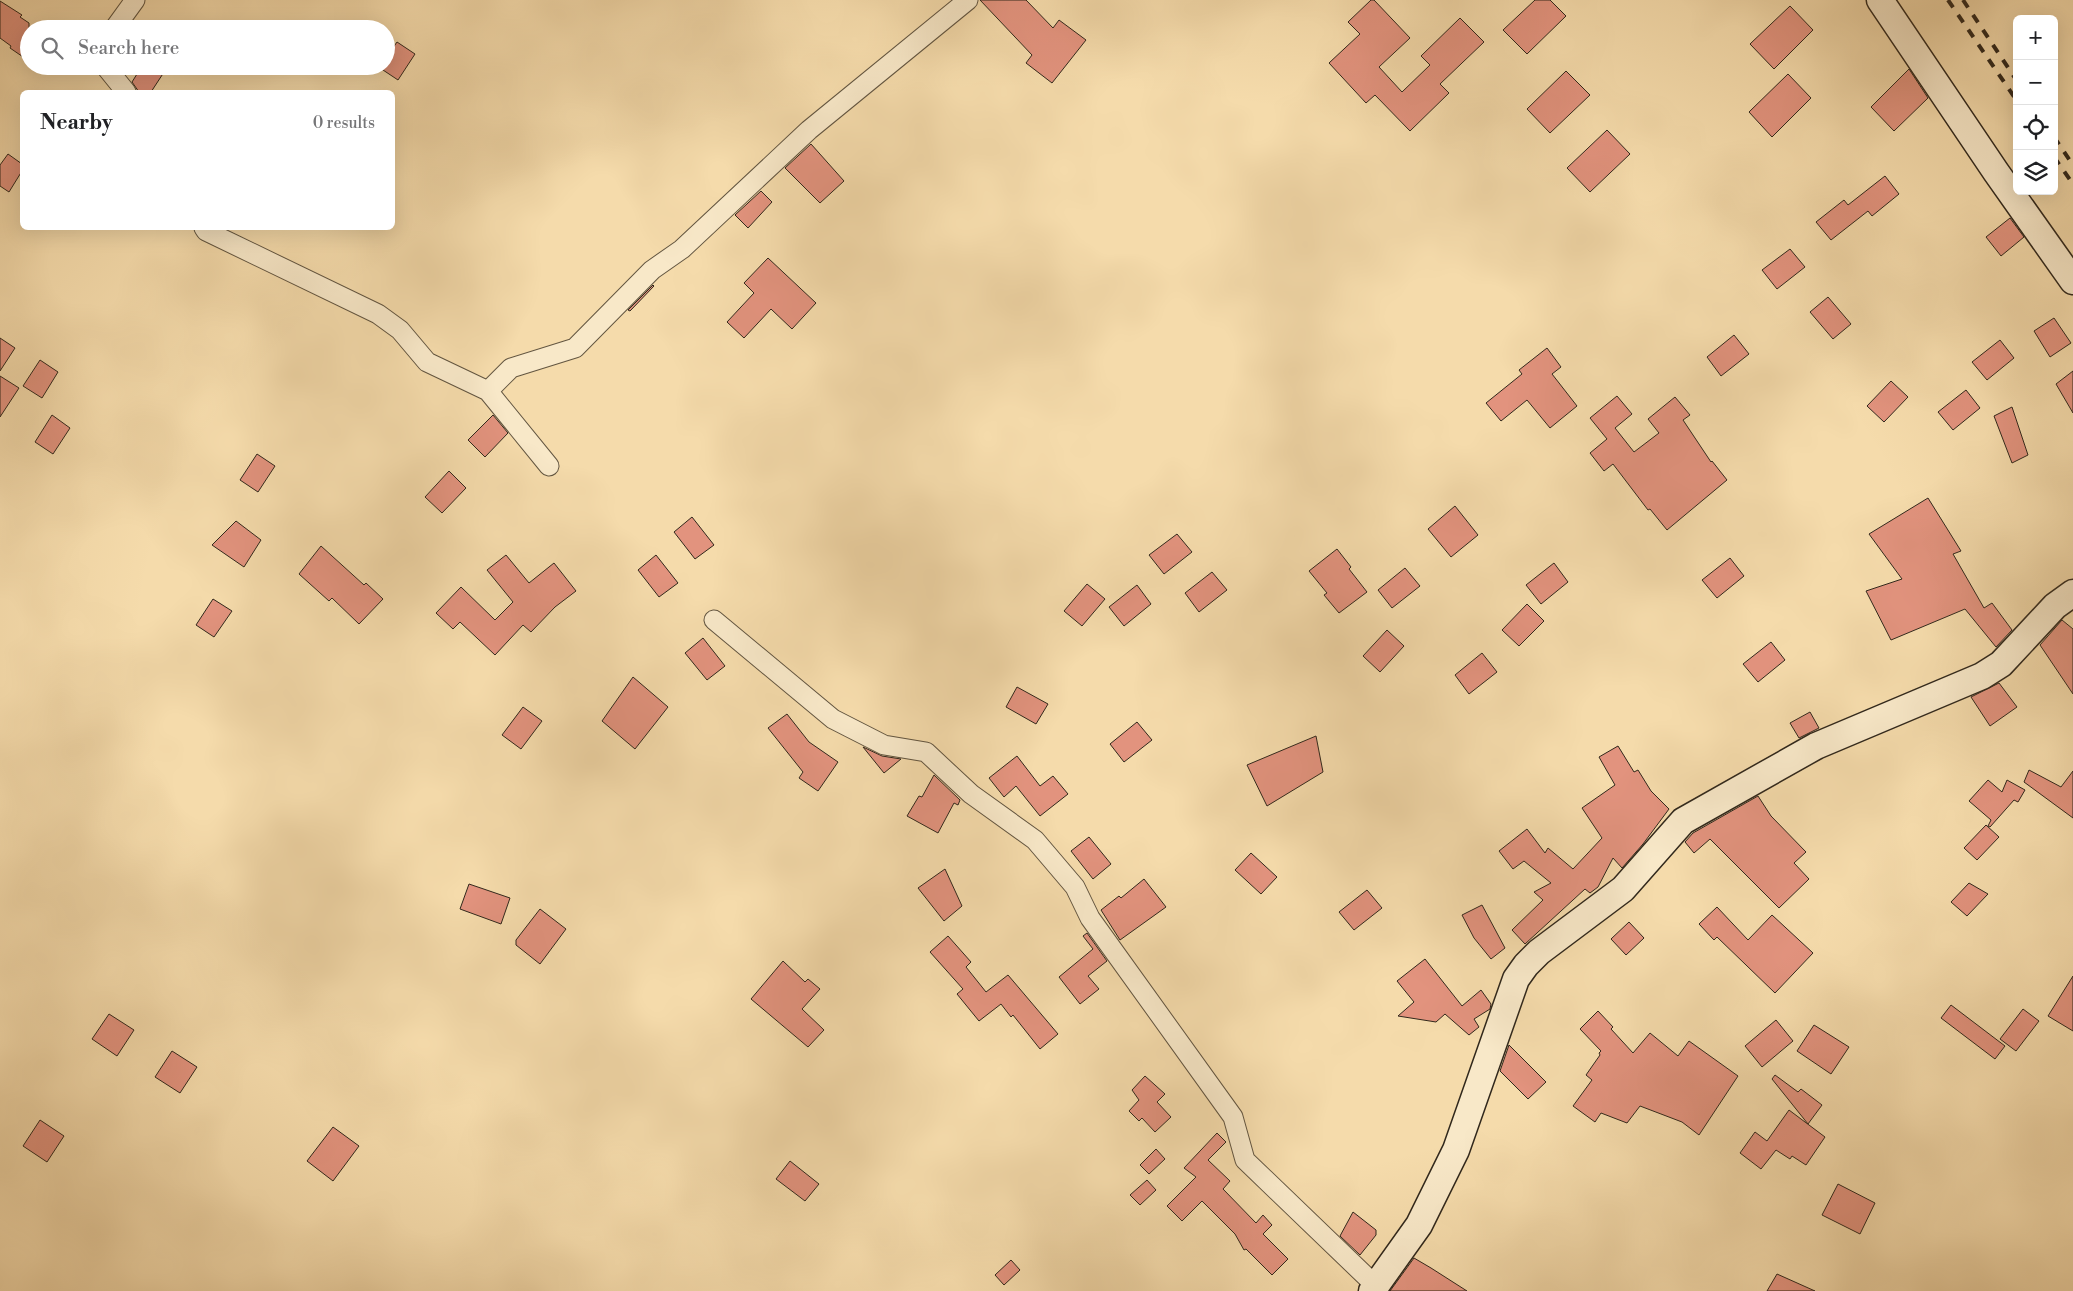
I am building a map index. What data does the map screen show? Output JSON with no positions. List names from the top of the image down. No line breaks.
{"page":{"map_buttons":["+","−"],"search":"Search here","heading":["Nearby","0 results"]}}
